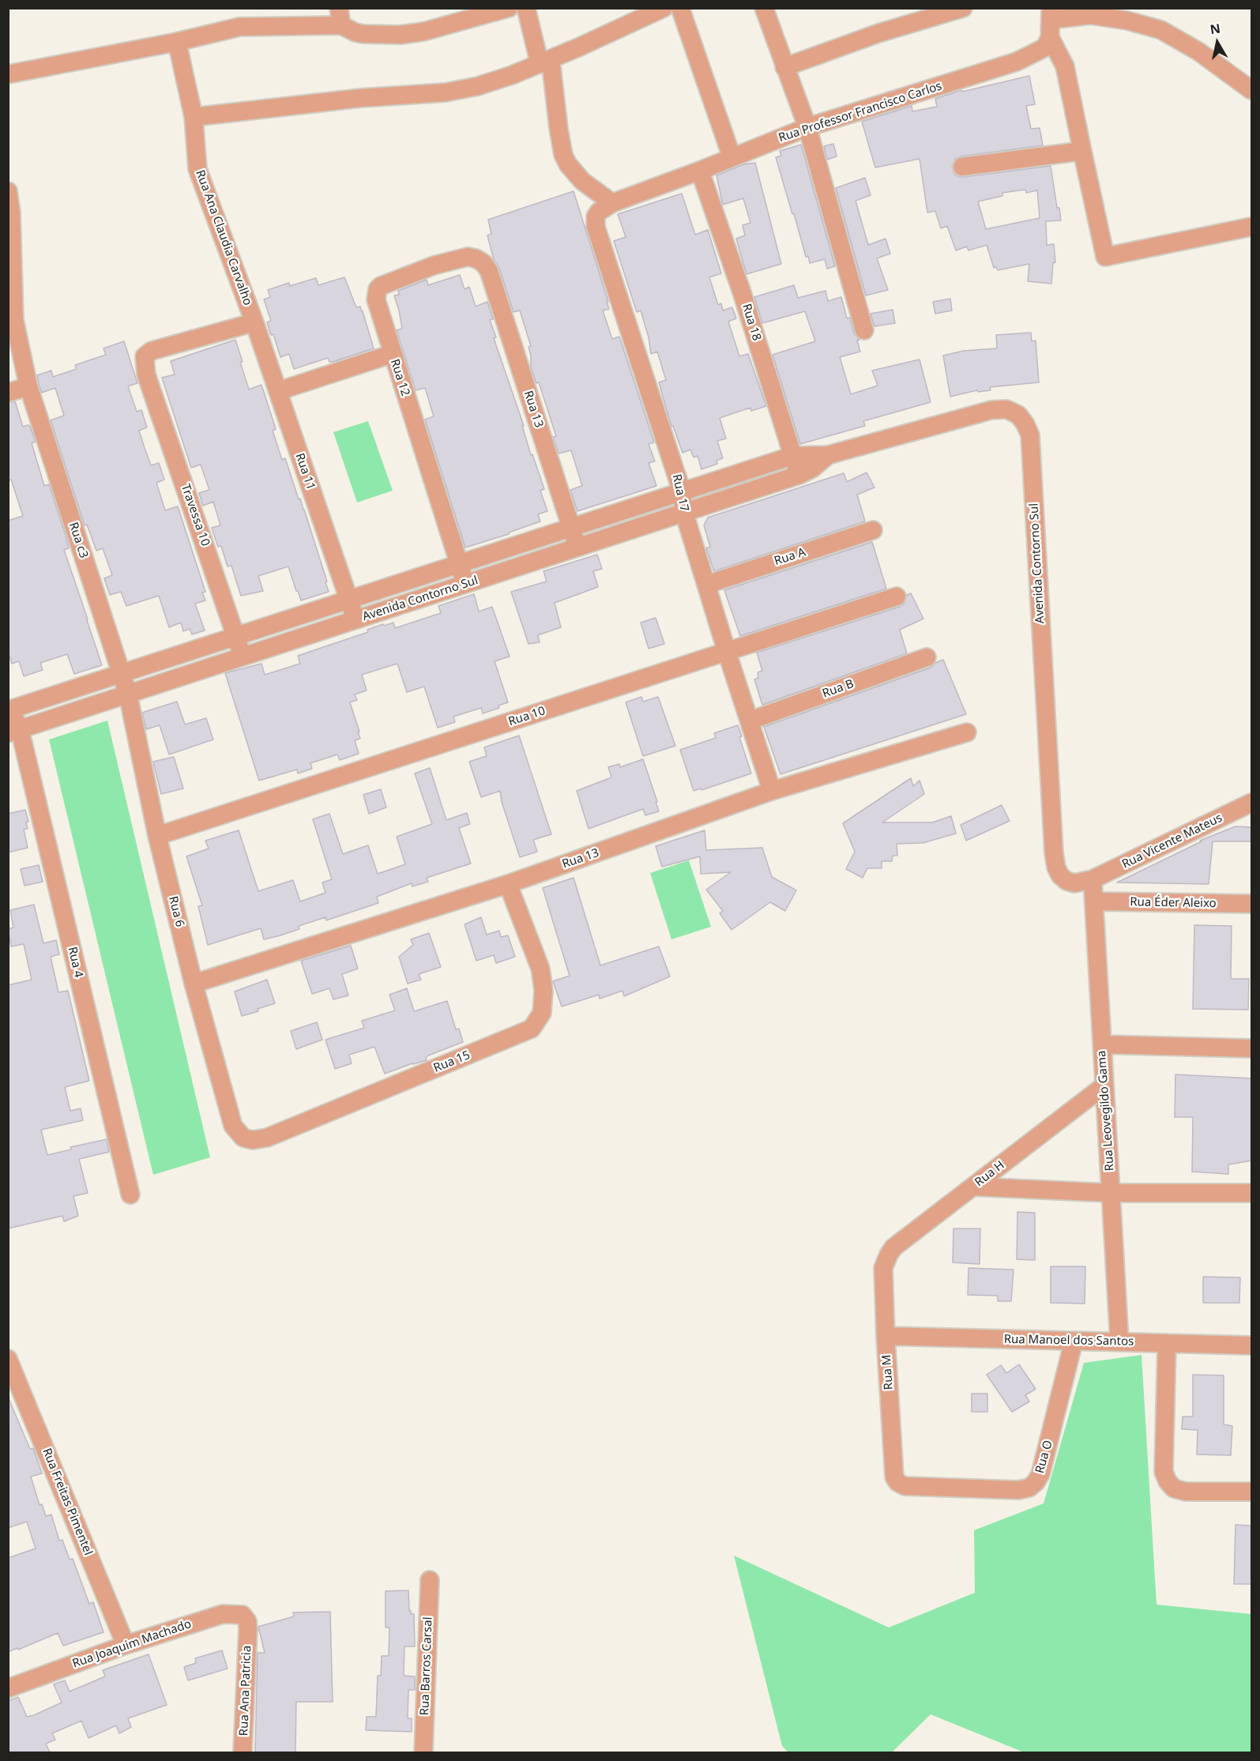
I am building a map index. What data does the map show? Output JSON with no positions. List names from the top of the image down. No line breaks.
{"streets":{"street":["Rua Professor Francisco Carlos","Rua Ana Claudia Carvalho","Rua 18","Rua 12","Rua 13","Rua 11","Rua 17","Travessa 10","Rua c3","Rua A","Avenida Contorno Sul","Rua B","Rua 10","Rua Vicente Mateus","Rua Éder Aleixo","Rua 6","Rua 4","Rua 15","Rua Leovegildo Gama","Rua H","Rua Manoel dos Santos","Rua M","Rua O","Rua Freitas Pimentel","Rua Joaquim Machado","Rua Barros Carsal","Rua Ana Patricia"]},"crossings":[["Rua Professor Francisco Carlos","Rua 18"],["Rua Professor Francisco Carlos","Rua 17"],["Rua Ana Claudia Carvalho","Rua 11"],["Rua Ana Claudia Carvalho","Travessa 10"],["Rua 18","Avenida Contorno Sul"],["Rua 12","Rua 13"],["Rua 12","Avenida Contorno Sul"],["Rua 13","Rua 17"],["Rua 13","Avenida Contorno Sul"],["Rua 13","Rua 6"],["Rua 13","Rua 15"],["Rua 11","Travessa 10"],["Rua 11","Avenida Contorno Sul"],["Rua 17","Rua A"],["Rua 17","Avenida Contorno Sul"],["Rua 17","Rua B"],["Rua 17","Rua 10"],["Travessa 10","Avenida Contorno Sul"],["Rua c3","Avenida Contorno Sul"],["Rua c3","Rua 6"],["Avenida Contorno Sul","Rua Vicente Mateus"],["Avenida Contorno Sul","Rua 6"],["Avenida Contorno Sul","Rua 4"],["Avenida Contorno Sul","Rua Leovegildo Gama"],["Rua 10","Rua 6"],["Rua Vicente Mateus","Rua Leovegildo Gama"],["Rua Éder Aleixo","Rua Leovegildo Gama"],["Rua 6","Rua 15"],["Rua Leovegildo Gama","Rua H"],["Rua Leovegildo Gama","Rua Manoel dos Santos"],["Rua H","Rua M"],["Rua Manoel dos Santos","Rua M"],["Rua Manoel dos Santos","Rua O"],["Rua M","Rua O"],["Rua Freitas Pimentel","Rua Joaquim Machado"],["Rua Joaquim Machado","Rua Ana Patricia"]],"north":"top"}
